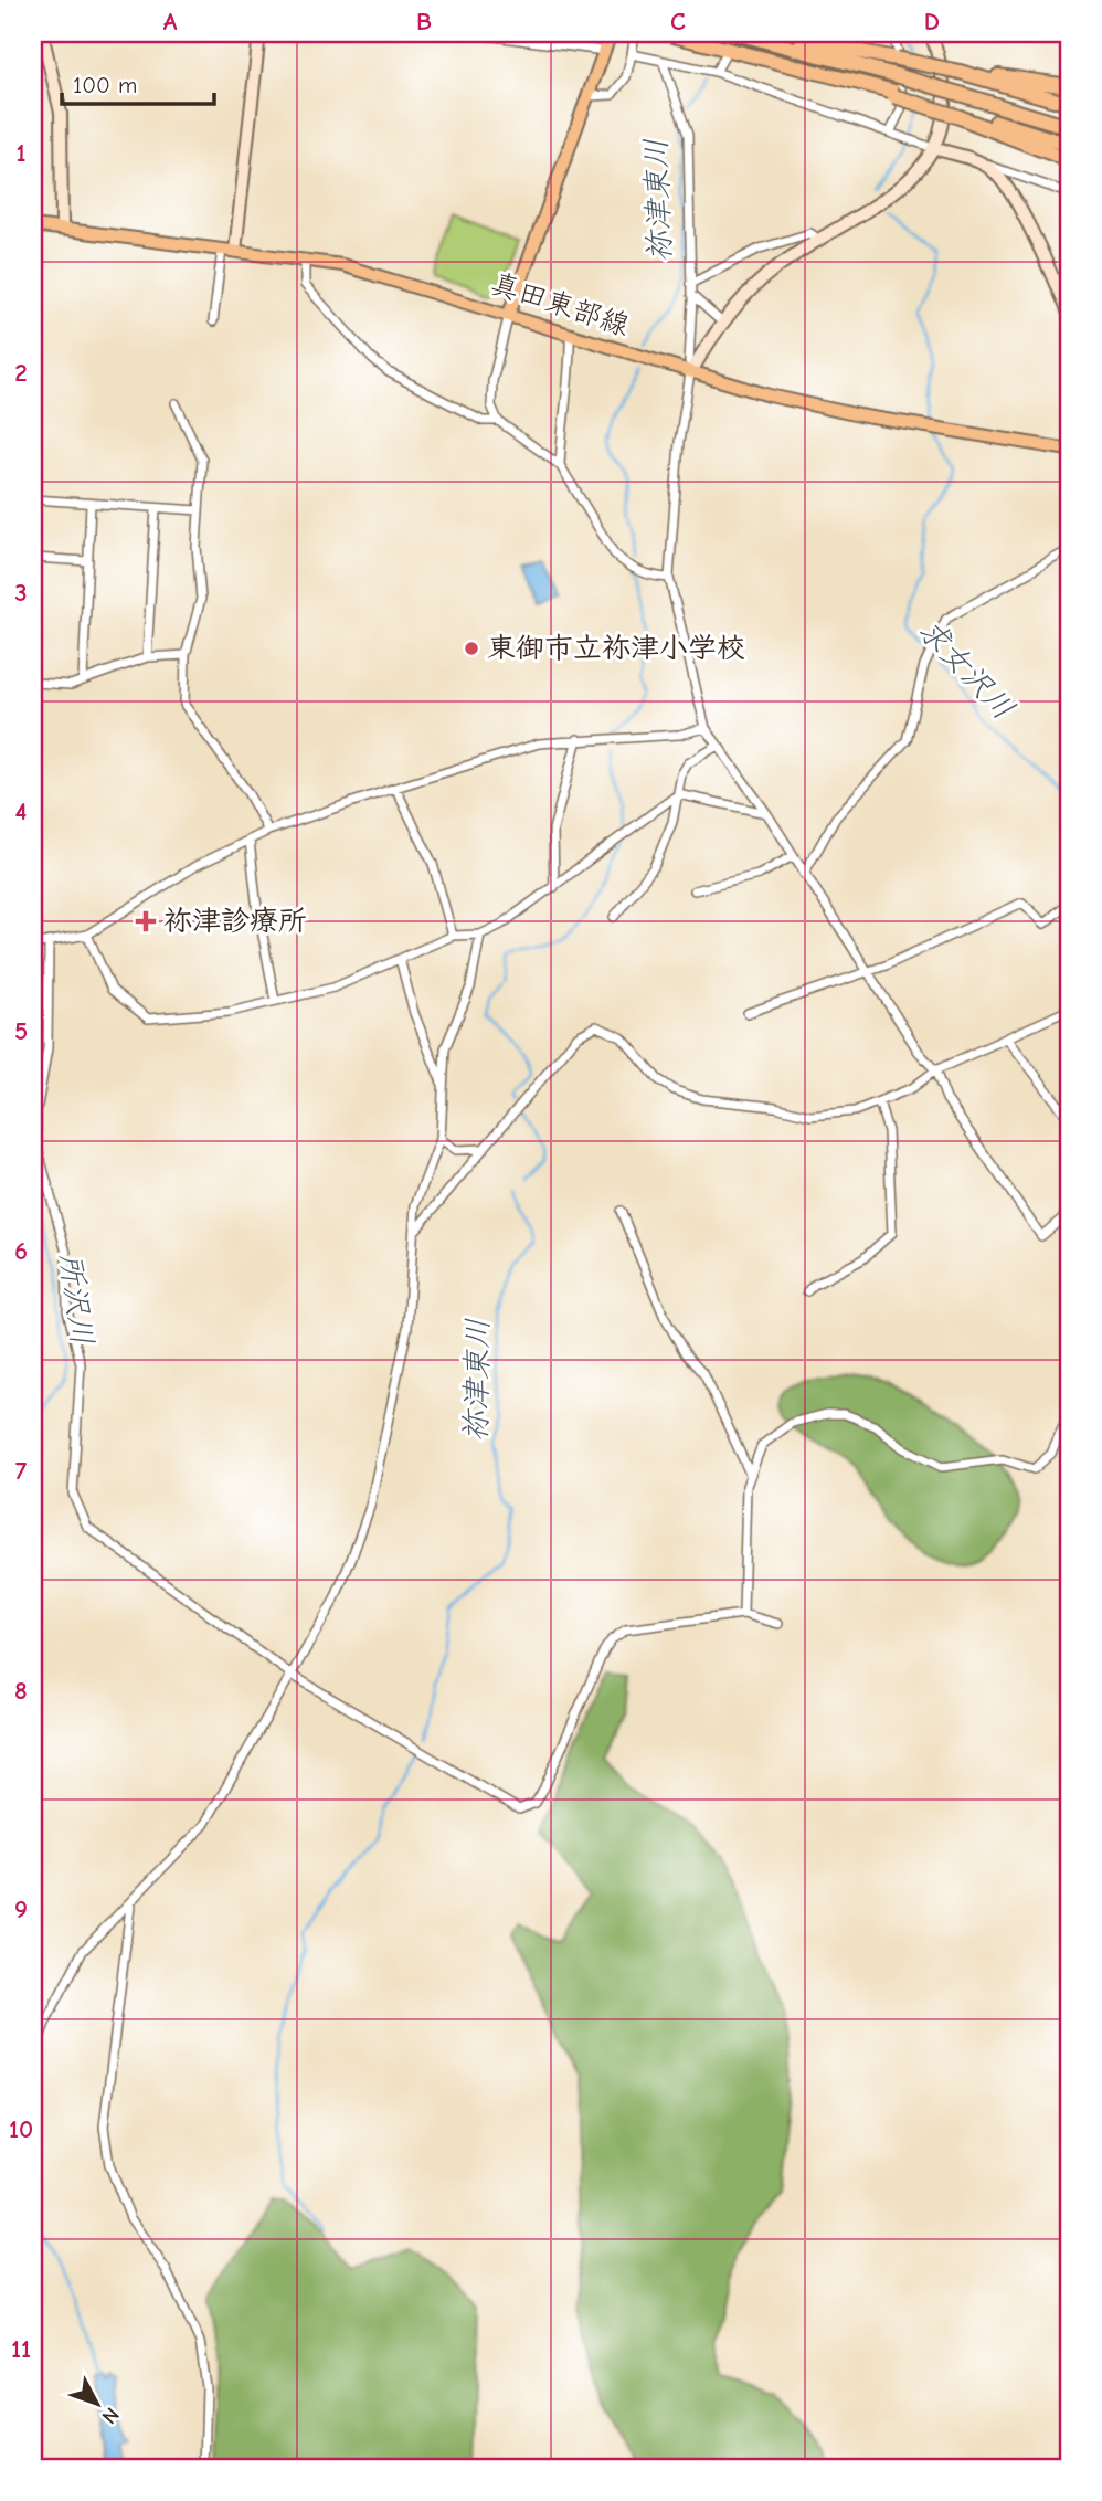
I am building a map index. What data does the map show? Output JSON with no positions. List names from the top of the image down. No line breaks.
{"streets":{"main road":["真田東部線"]},"water":["祢津東川","求女沢川","所沢川"],"places":{"other":["東御市立祢津小学校"],"health":["祢津診療所"]},"scale_bar":"100 m","north":"bottom right","grid":{"columns":["A","B","C","D"],"rows":["1","2","3","4","5","6","7","8","9","10","11"]}}
